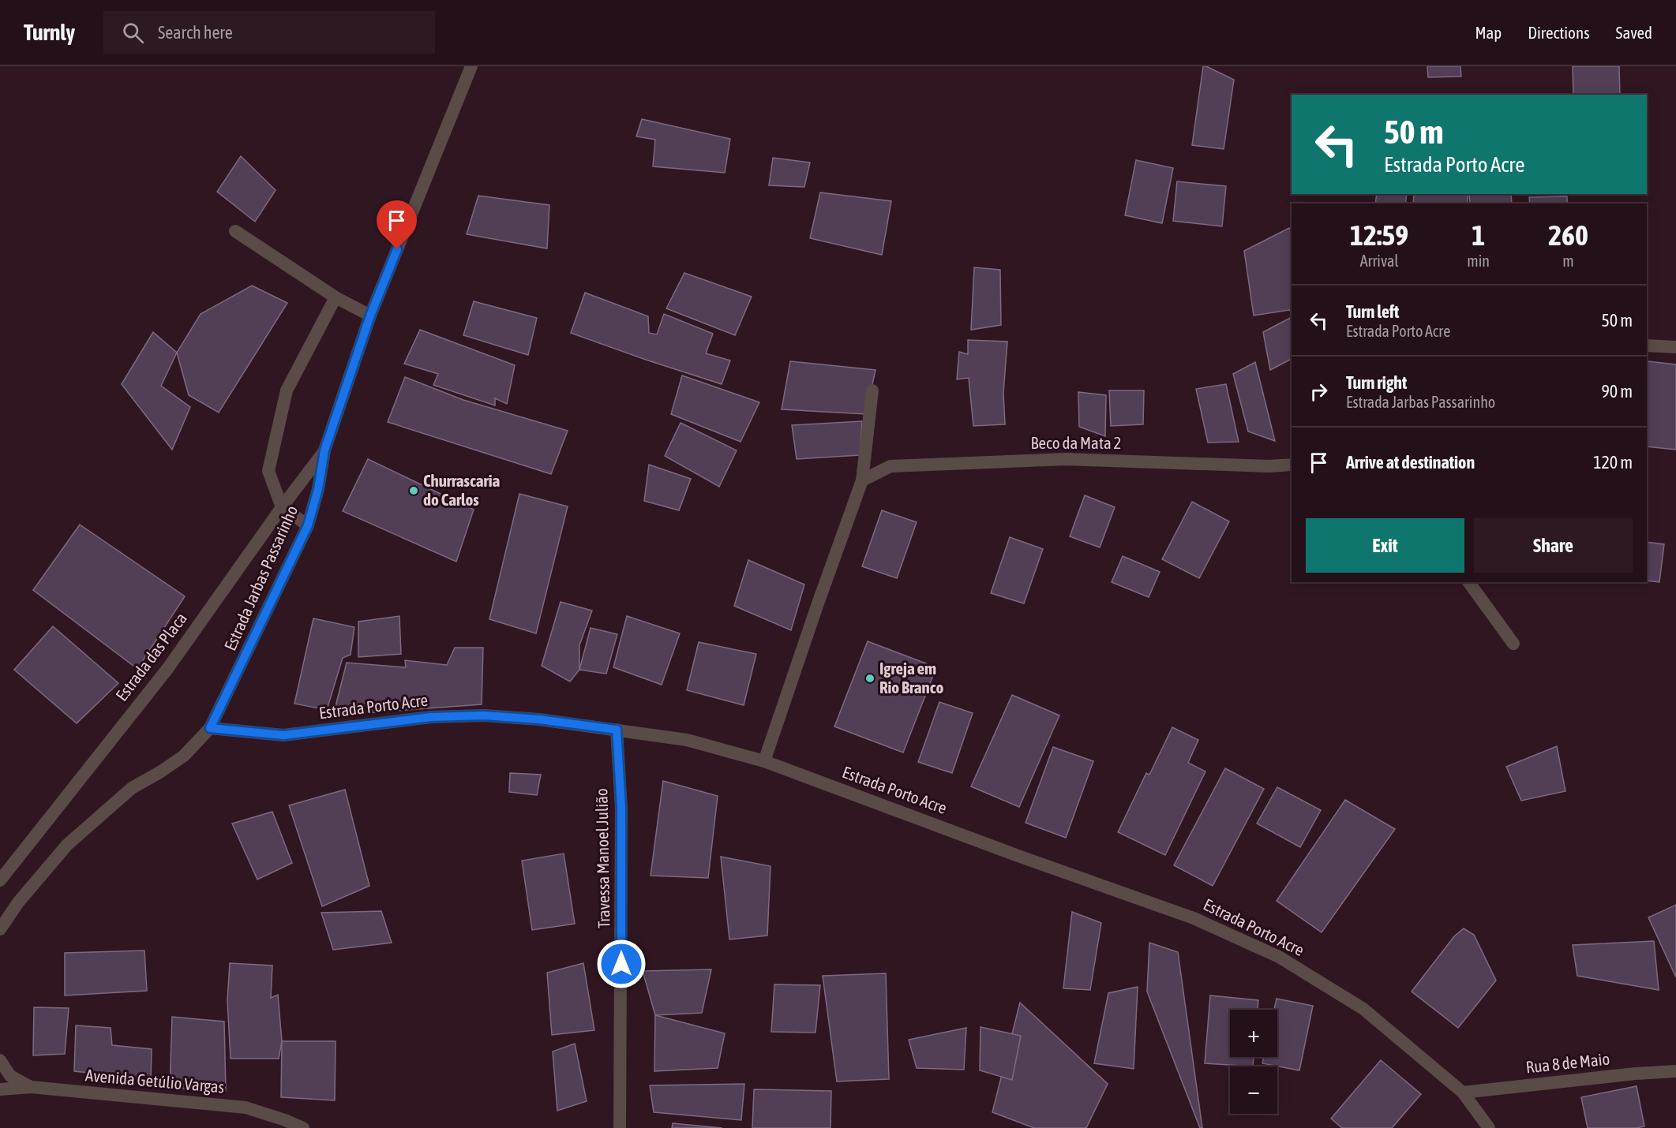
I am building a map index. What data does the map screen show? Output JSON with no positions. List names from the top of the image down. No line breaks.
{"streets":{"street":["Beco da Mata 2","Estrada Jarbas Passarinho","Estrada das Placa","Estrada Porto Acre","Travessa Manoel Julião","Rua 8 de Maio","Avenida Getúlio Vargas"]},"crossings":[["Estrada Jarbas Passarinho","Estrada das Placa"],["Estrada Jarbas Passarinho","Estrada Porto Acre"],["Estrada Porto Acre","Travessa Manoel Julião"],["Estrada Porto Acre","Rua 8 de Maio"]],"places":["Churrascaria do Carlos","Igreja em Rio Branco"],"page":{"header":"Turnly","search":"Search here","nav":["Map","Directions","Saved"],"turn":["50 m","Estrada Porto Acre"],"eta":["12:59","Arrival","1","min","260","m"],"list":[{"name":"Turn left","note":"Estrada Porto Acre","value":"50 m"},{"name":"Turn right","note":"Estrada Jarbas Passarinho","value":"90 m"},{"name":"Arrive at destination","value":"120 m"}],"buttons":["Exit","Share"],"map_buttons":["+","−"]}}
